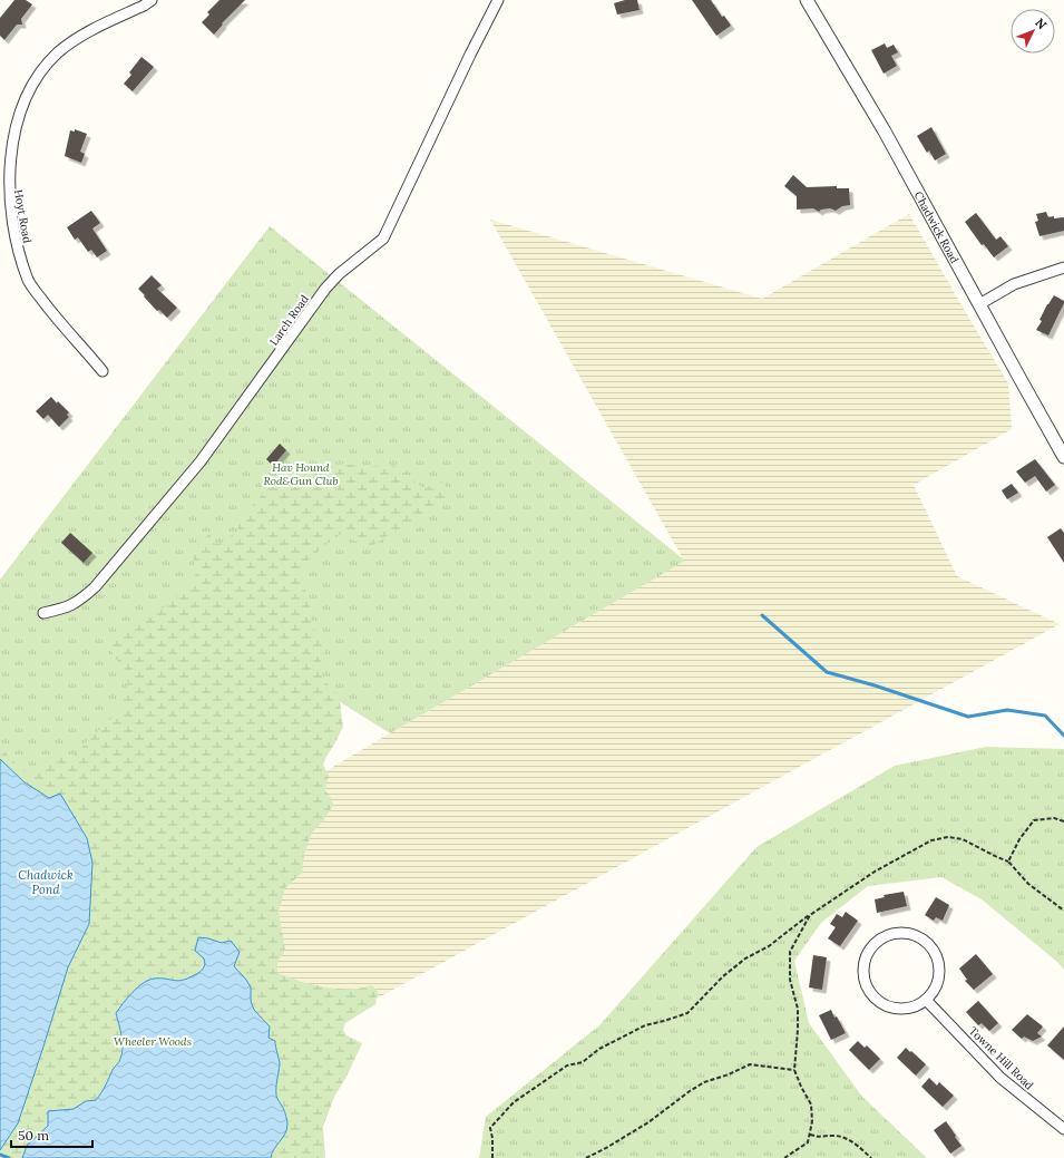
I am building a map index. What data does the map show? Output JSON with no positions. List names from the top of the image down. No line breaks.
{"streets":{"street":["Hoyt Road","Chadwick Road","Larch Road","Towne Hill Road"]},"water":["Chadwick Pond"],"parks":["Hav Hound Rod&Gun Club","Wheeler Woods"],"scale_bar":"50 m","north":"top right"}
